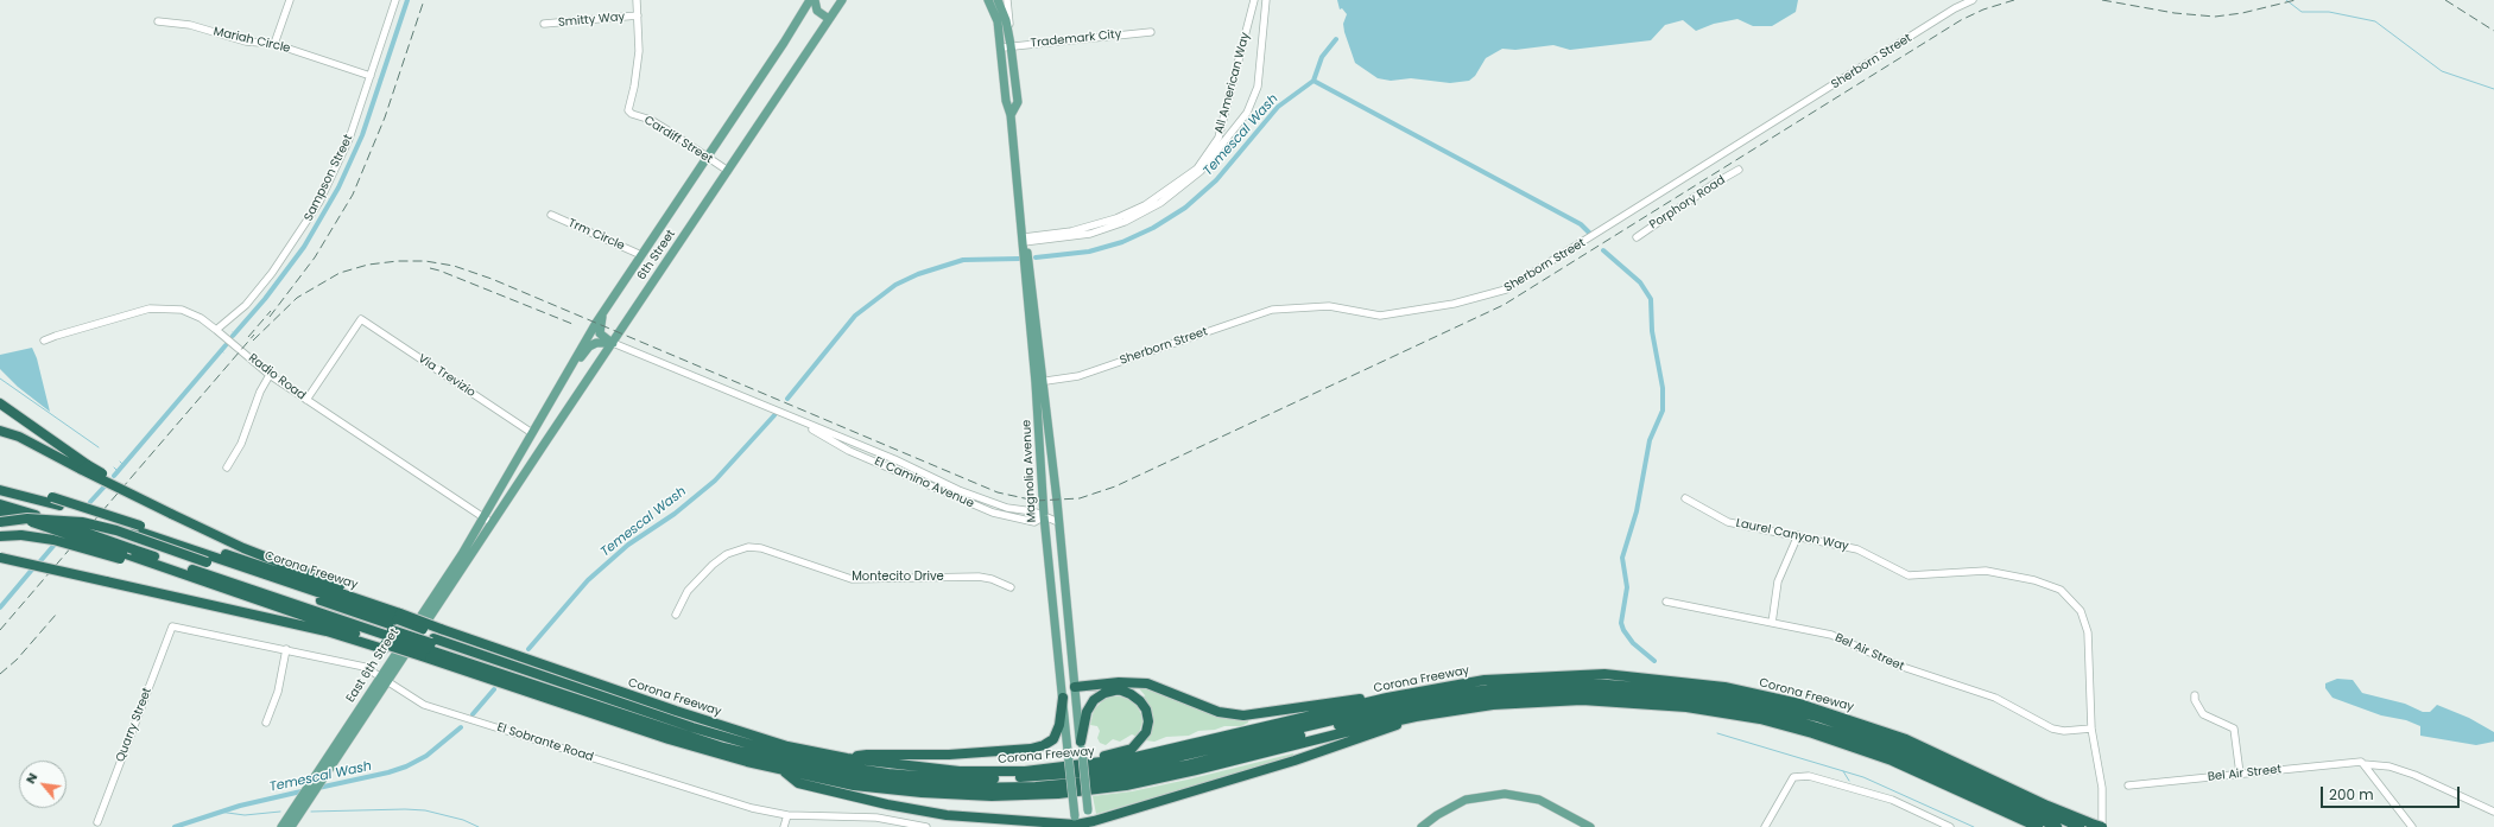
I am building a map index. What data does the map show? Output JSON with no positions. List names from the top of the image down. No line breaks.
{"streets":{"highway":["Corona Freeway"],"main road":["6th Street","Magnolia Avenue","East 6th Street"],"street":["Smitty Way","Trademark City","Mariah Circle","Sherborn Street","All American Way","Cardiff Street","Sampson Street","Porphory Road","Trm Circle","Via Trevizio","Radio Road","El Camino Avenue","Laurel Canyon Way","Montecito Drive","Bel Air Street","Quarry Street","El Sobrante Road"]},"crossings":[["Smitty Way","Cardiff Street"],["Trademark City","Magnolia Avenue"],["Mariah Circle","Sampson Street"],["Sherborn Street","Magnolia Avenue"],["All American Way","Magnolia Avenue"],["Cardiff Street","6th Street"],["Sampson Street","Radio Road"],["Trm Circle","6th Street"],["6th Street","Via Trevizio"],["6th Street","Radio Road"],["6th Street","El Camino Avenue"],["6th Street","East 6th Street"],["Via Trevizio","Radio Road"],["Radio Road","East 6th Street"],["Magnolia Avenue","El Camino Avenue"],["Laurel Canyon Way","Corona Freeway"],["Laurel Canyon Way","Bel Air Street"],["East 6th Street","El Sobrante Road"],["Quarry Street","El Sobrante Road"]],"water":["Temescal Wash"],"scale_bar":"200 m","north":"top left"}
